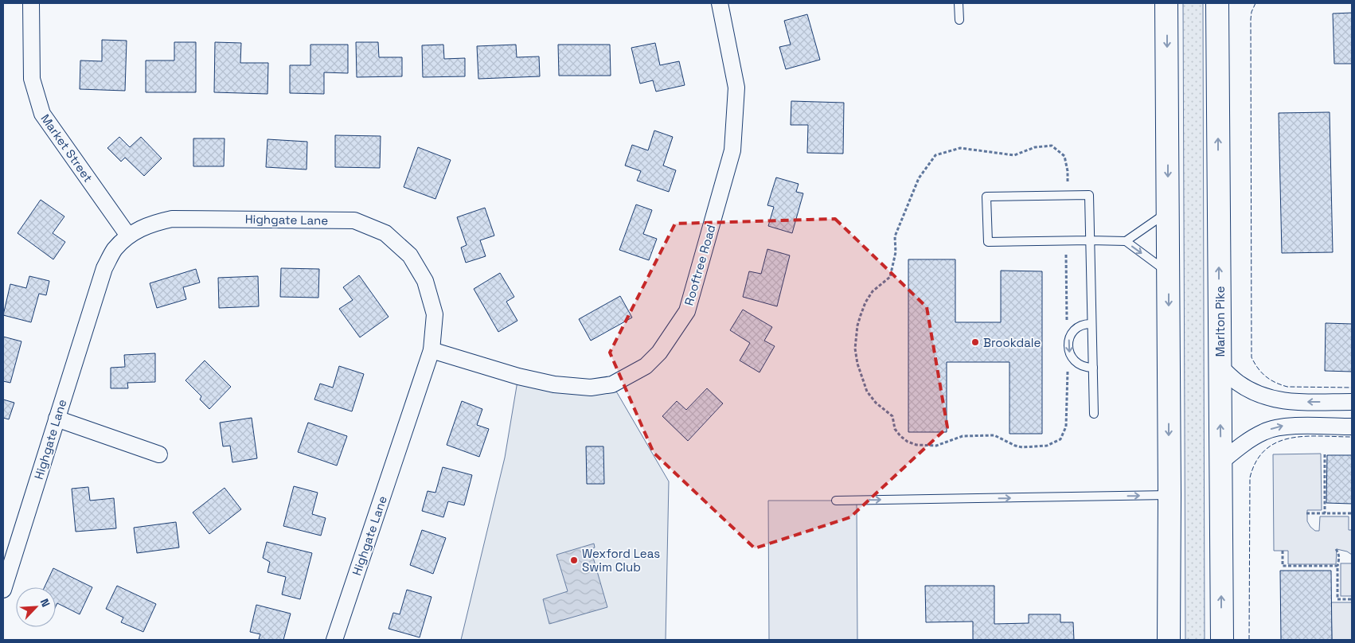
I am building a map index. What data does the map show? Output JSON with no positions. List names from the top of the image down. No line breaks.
{"streets":{"highway":["Marlton Pike"],"street":["Market Street","Highgate Lane","Rooftree Road"]},"crossings":[["Market Street","Highgate Lane"],["Highgate Lane","Rooftree Road"]],"places":["Brookdale","Wexford Leas Swim Club"],"north":"top right"}
